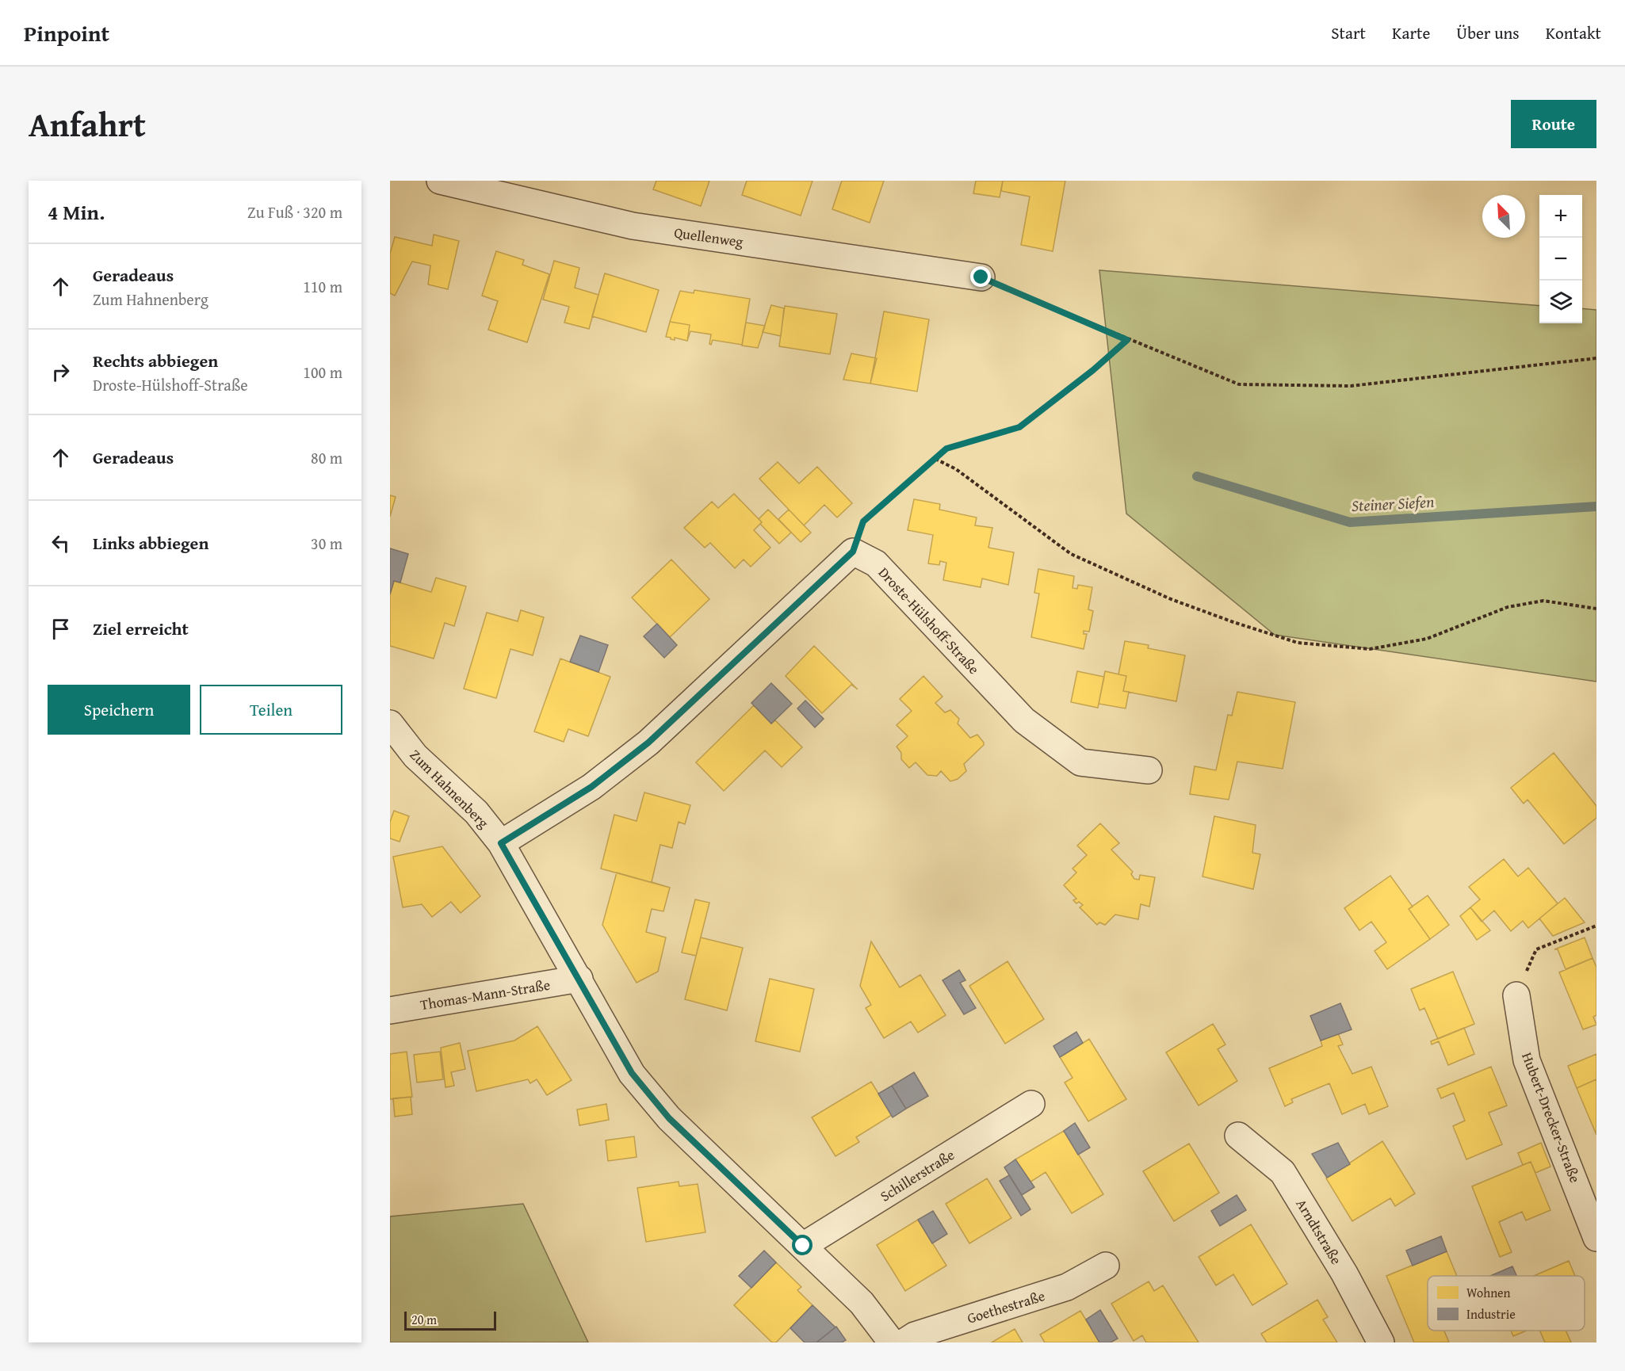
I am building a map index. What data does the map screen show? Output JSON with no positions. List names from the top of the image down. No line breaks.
{"streets":{"street":["Quellenweg","Droste-Hülshoff-Straße","Zum Hahnenberg","Thomas-Mann-Straße","Hubert-Drecker-Straße","Schillerstraße","Arndtstraße","Goethestraße"]},"crossings":[["Zum Hahnenberg","Thomas-Mann-Straße"],["Zum Hahnenberg","Schillerstraße"]],"water":["Steiner Siefen"],"legend":["Wohnen","Industrie"],"scale_bar":"20 m","north":"top left","page":{"header":"Pinpoint","nav":["Start","Karte","Über uns","Kontakt"],"title":"Anfahrt","buttons":["Route",["Speichern","Teilen"]],"heading":["4 Min.","Zu Fuß · 320 m"],"map_buttons":["+","−"],"list":[["Geradeaus","Zum Hahnenberg","110 m"],["Rechts abbiegen","Droste-Hülshoff-Straße","100 m"],["Geradeaus","80 m"],["Links abbiegen","30 m"],"Ziel erreicht"],"scale":"20 m"}}
